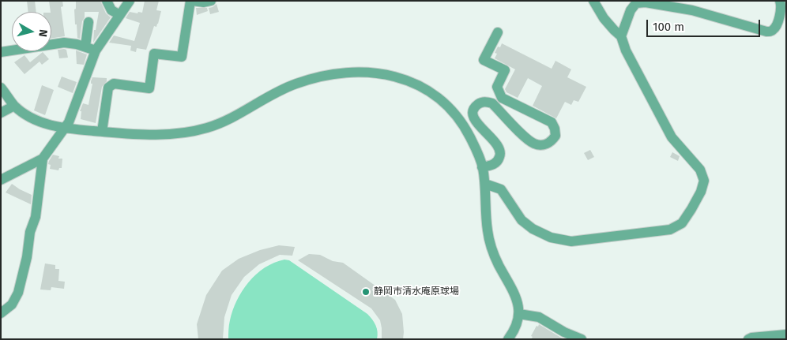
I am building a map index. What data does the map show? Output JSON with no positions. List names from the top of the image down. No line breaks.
{"places":["静岡市清水庵原球場"],"scale_bar":"100 m","north":"right"}
